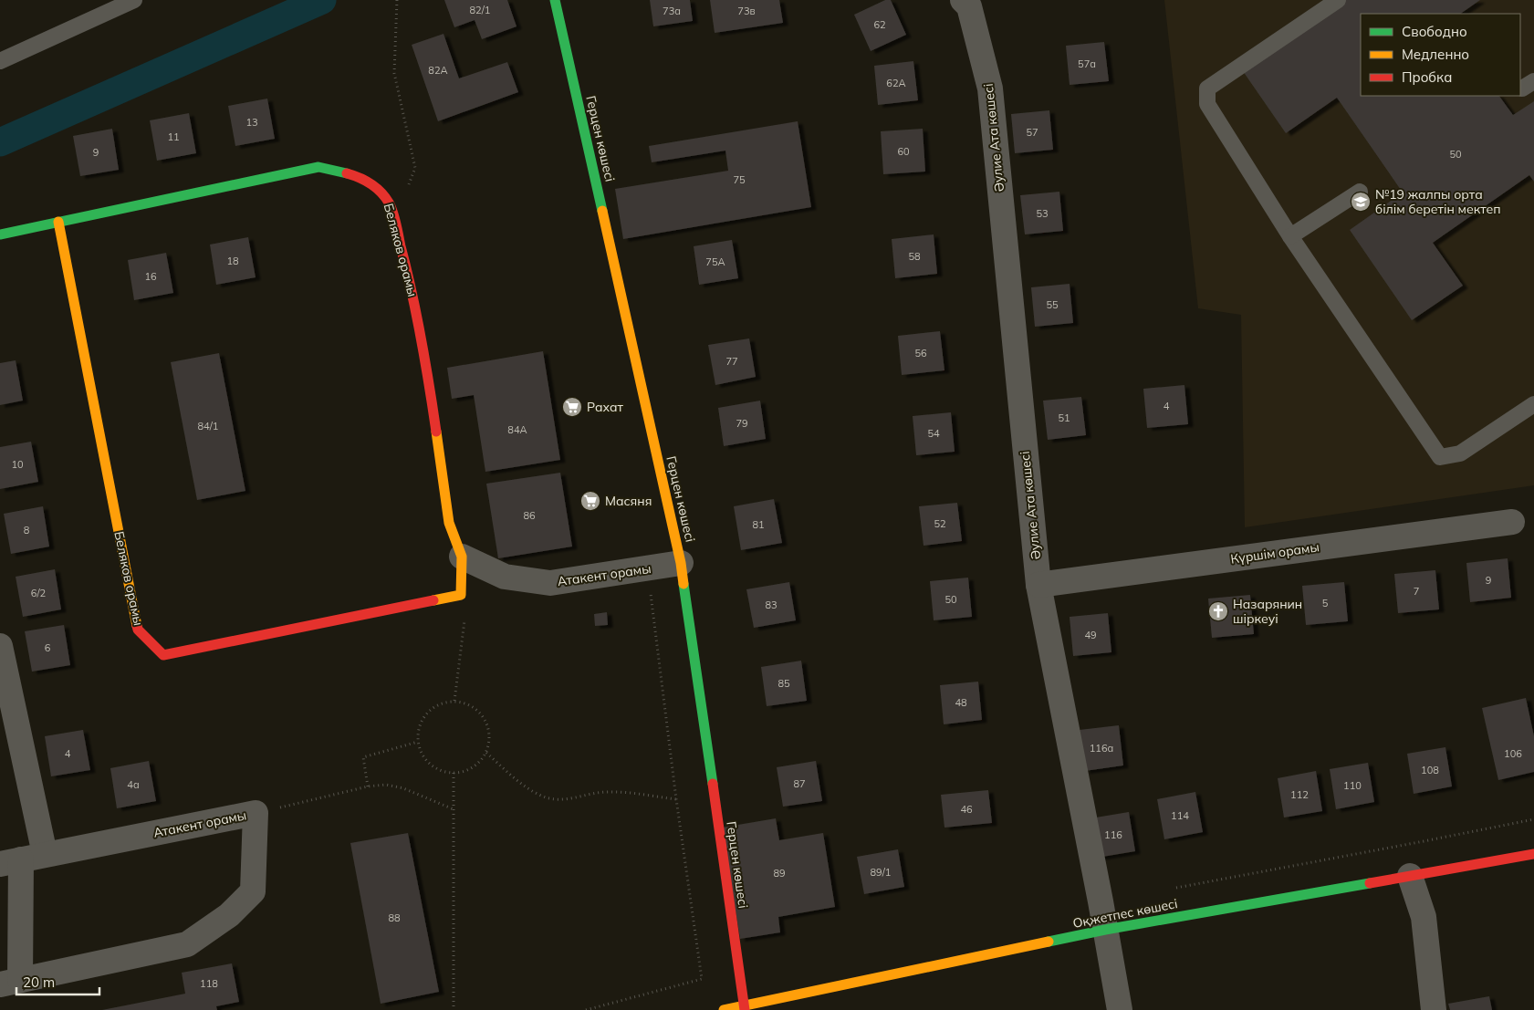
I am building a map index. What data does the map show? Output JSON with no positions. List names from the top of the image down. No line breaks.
{"streets":{"street":["Әулие Ата көшесі","Герцен көшесі","Беляков орамы","Күршім орамы","Атакент орамы","Оқжетпес көшесі"]},"crossings":[["Әулие Ата көшесі","Күршім орамы"],["Әулие Ата көшесі","Оқжетпес көшесі"],["Герцен көшесі","Атакент орамы"],["Герцен көшесі","Оқжетпес көшесі"],["Беляков орамы","Атакент орамы"]],"places":{"school or university":["№19 жалпы орта білім беретін мектеп"],"supermarket":["Рахат","Масяня"],"church":["Назарянин шіркеуі"]},"house_numbers":["82/1","73а","73в","62","57а","82А","62А","13","57","11","60","9","50","75","53","58","18","75А","16","55","56","77","4","51","79","84/1","84А","54","10","86","52","81","8","9","7","6/2","50","5","83","49","6","85","48","116а","4","106","108","87","4а","110","112","46","114","116","89/1","89","88","118"],"legend":["Свободно","Медленно","Пробка"],"scale_bar":"20 m"}
